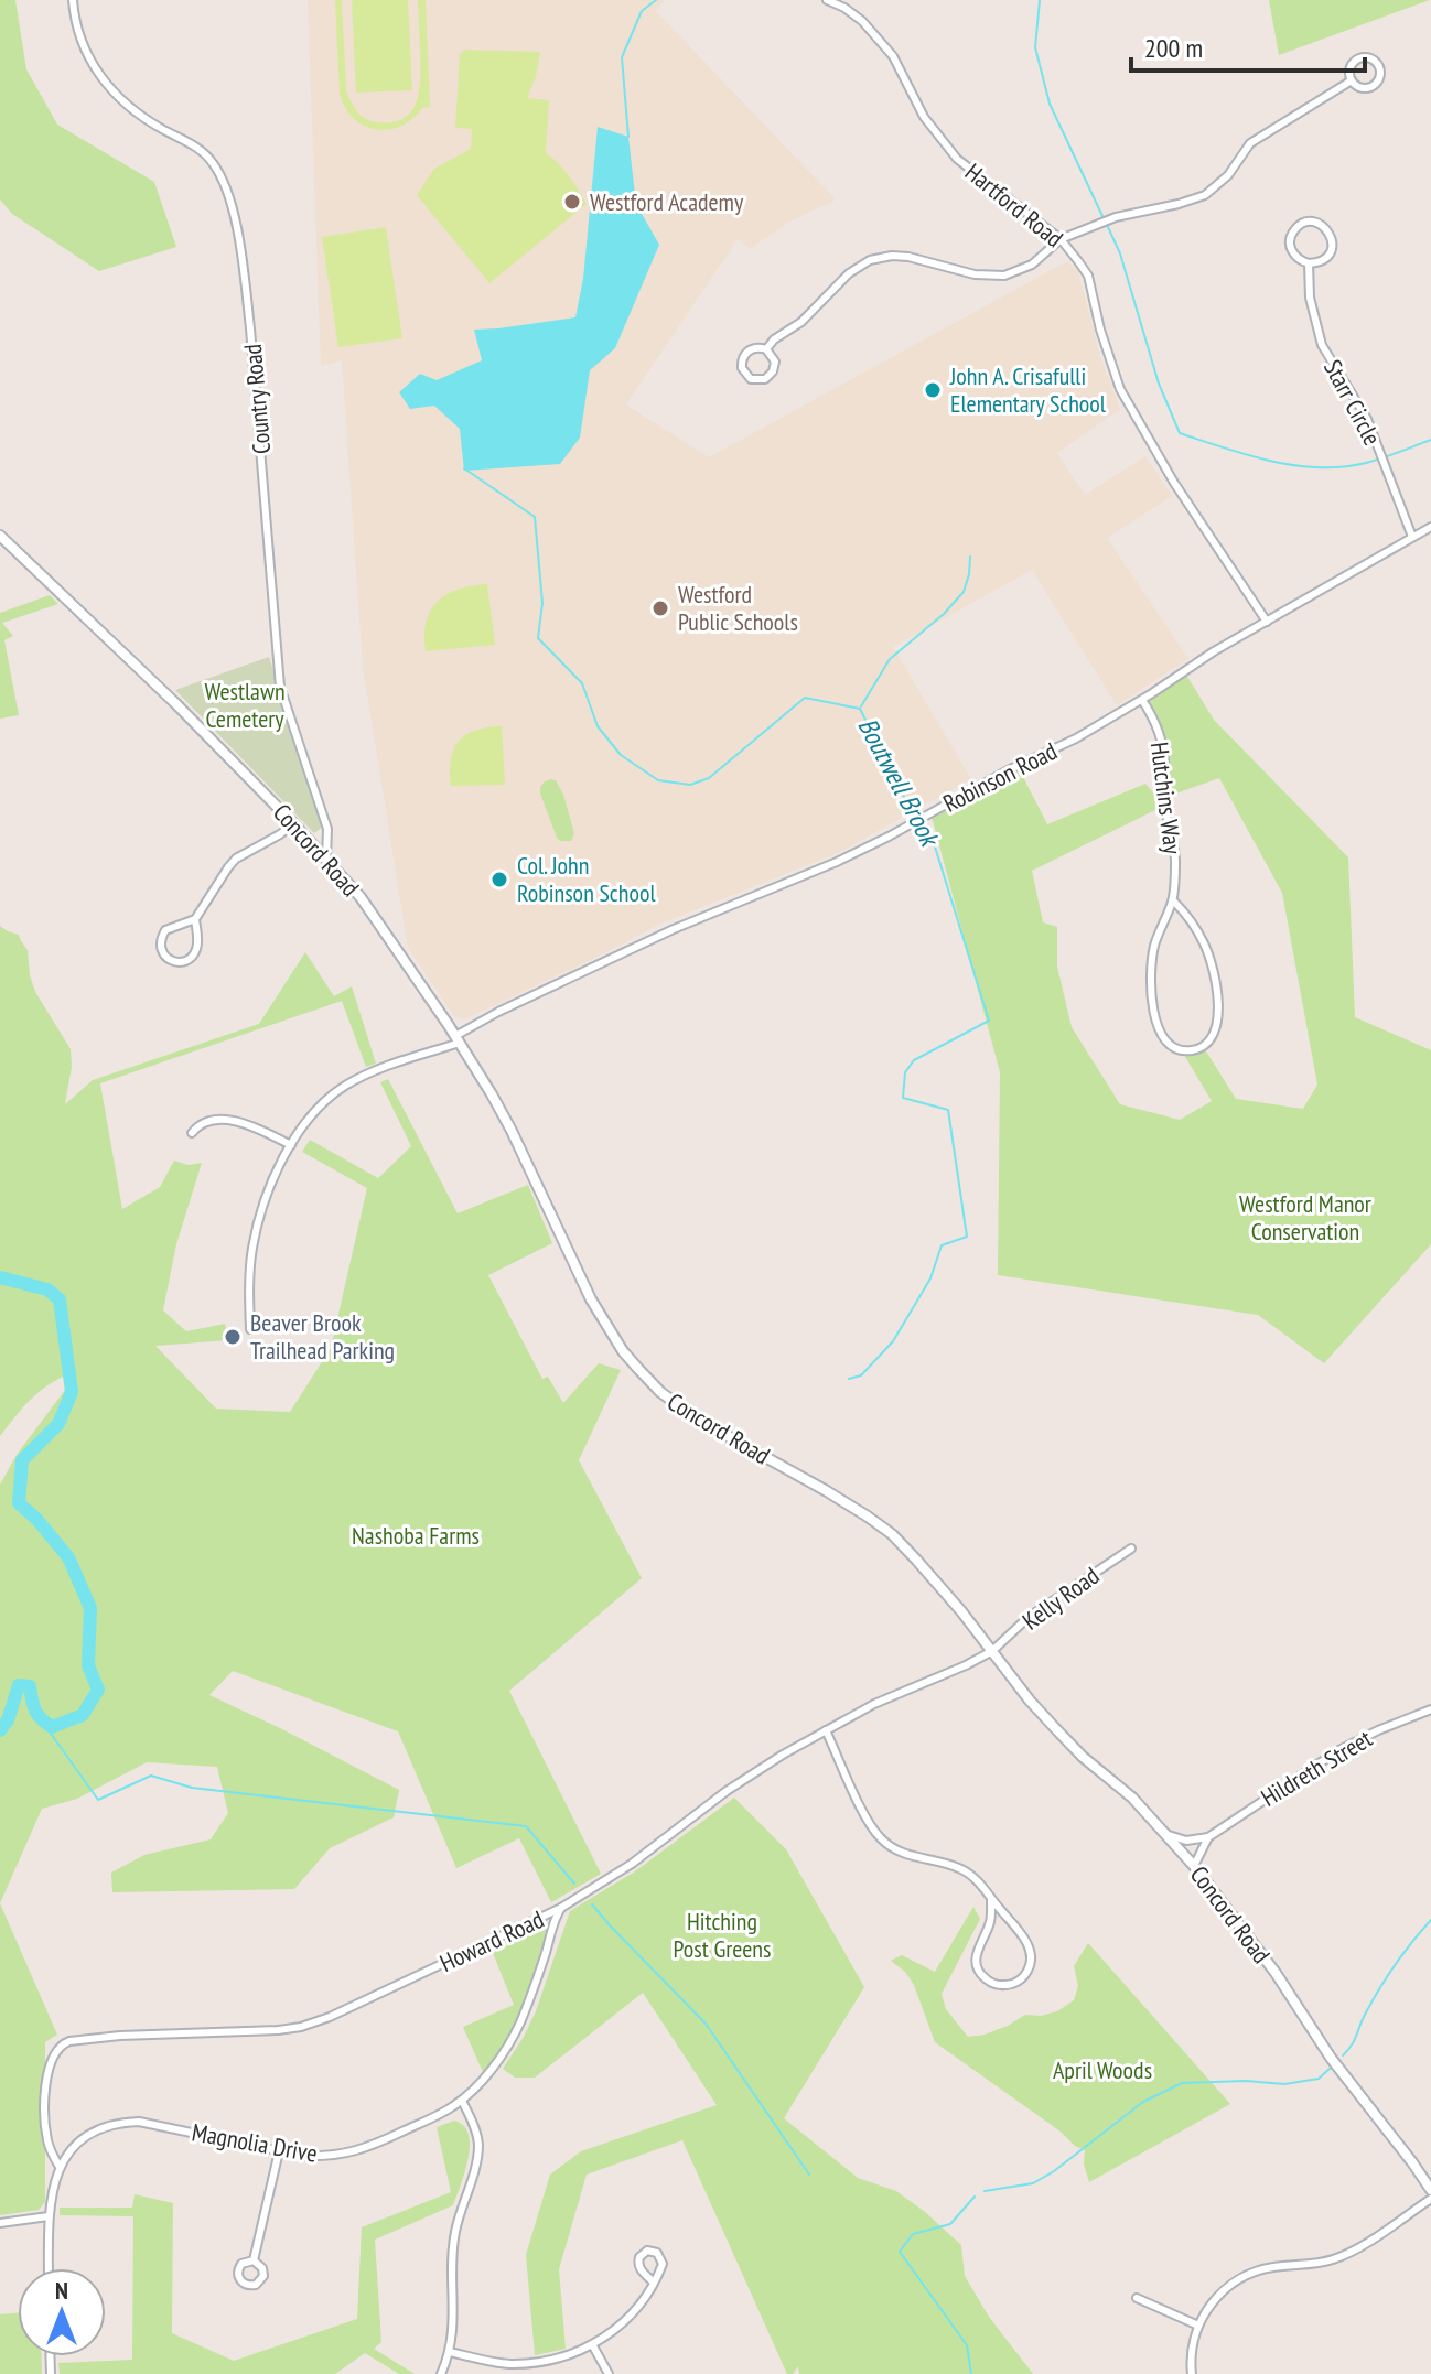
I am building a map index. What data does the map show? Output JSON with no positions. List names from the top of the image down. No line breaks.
{"streets":{"main road":["Concord Road"],"street":["Hartford Road","Country Road","Starr Circle","Robinson Road","Hutchins Way","Kelly Road","Hildreth Street","Howard Road","Magnolia Drive"]},"crossings":[["Hartford Road","Robinson Road"],["Country Road","Concord Road"],["Starr Circle","Robinson Road"],["Robinson Road","Hutchins Way"],["Robinson Road","Concord Road"],["Concord Road","Kelly Road"],["Concord Road","Hildreth Street"],["Concord Road","Howard Road"],["Kelly Road","Howard Road"],["Howard Road","Magnolia Drive"]],"water":["Boutwell Brook"],"parks":["Westlawn Cemetery","Westford Manor Conservation","Nashoba Farms","Hitching Post Greens","April Woods"],"places":["Westford Academy","John A. Crisafulli Elementary School","Westford Public Schools","Col. John Robinson School","Beaver Brook Trailhead Parking"],"scale_bar":"200 m","north":"top"}
